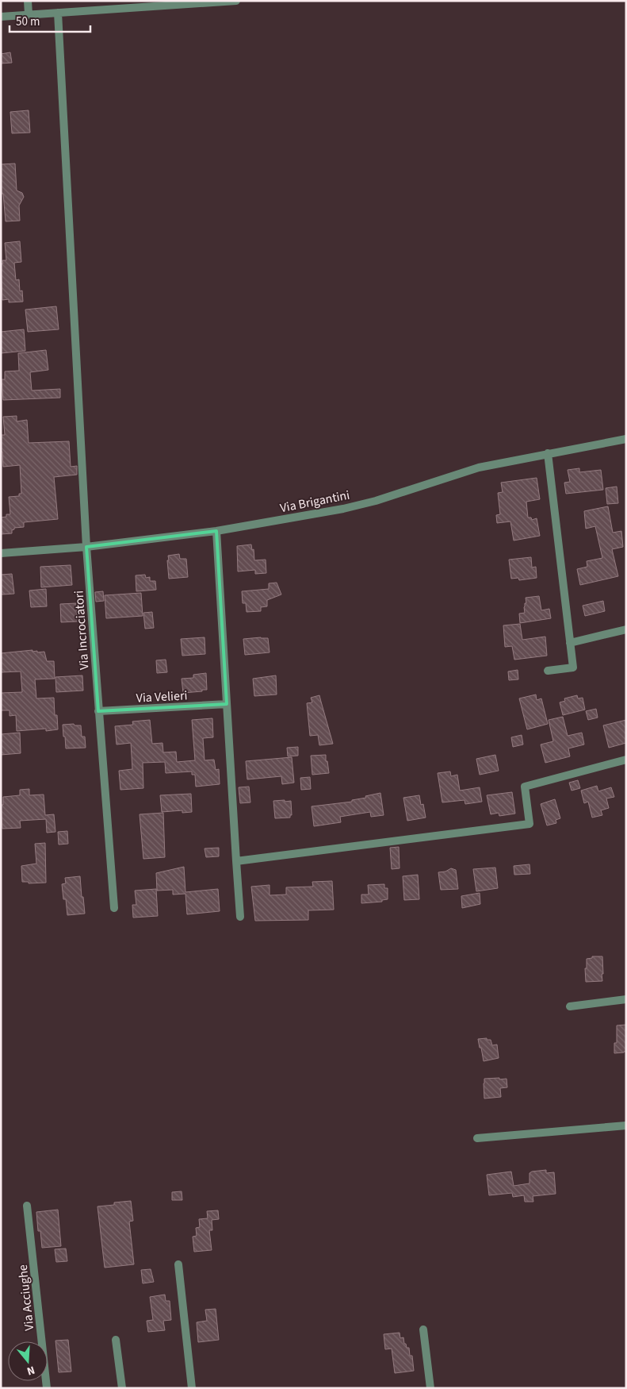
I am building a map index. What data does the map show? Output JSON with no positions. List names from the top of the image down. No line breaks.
{"streets":{"street":["Via Brigantini","Via Incrociatori","Via Velieri","Via Acciughe"]},"crossings":[["Via Brigantini","Via Incrociatori"],["Via Incrociatori","Via Velieri"]],"scale_bar":"50 m","north":"bottom"}
